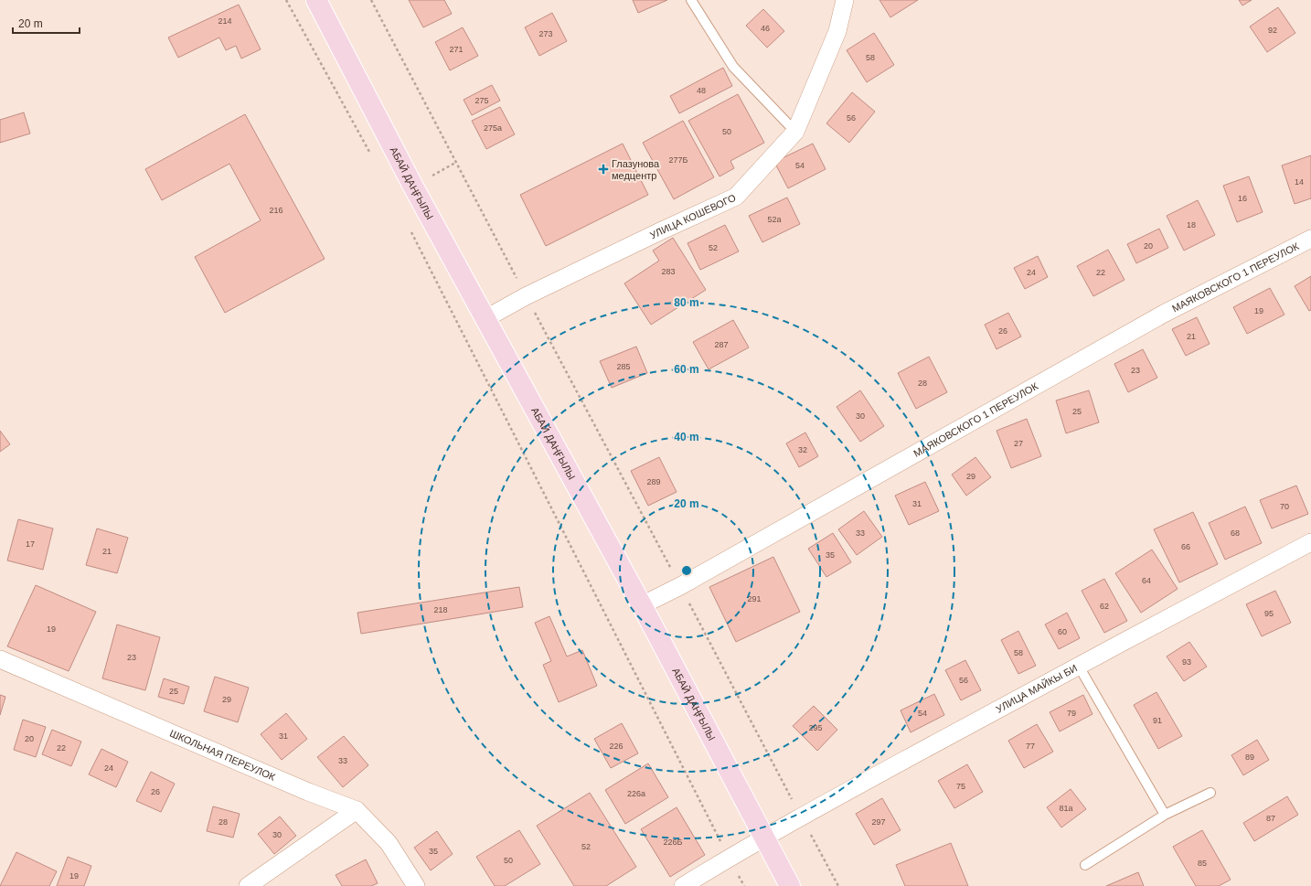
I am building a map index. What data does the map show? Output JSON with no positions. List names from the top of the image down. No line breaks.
{"streets":{"main road":["АБАЙ ДАҢҒЫЛЫ"],"street":["УЛИЦА КОШЕВОГО","МАЯКОВСКОГО 1 ПЕРЕУЛОК","УЛИЦА МАЙКЫ БИ","ШКОЛЬНАЯ ПЕРЕУЛОК"]},"crossings":[["АБАЙ ДАҢҒЫЛЫ","УЛИЦА КОШЕВОГО"],["АБАЙ ДАҢҒЫЛЫ","МАЯКОВСКОГО 1 ПЕРЕУЛОК"],["АБАЙ ДАҢҒЫЛЫ","УЛИЦА МАЙКЫ БИ"]],"places":{"health":["Глазунова медцентр"]},"house_numbers":["214","46","92","273","271","58","48","275","56","275а","50","277Б","54","14","16","216","52а","18","20","52","283","24","22","19","26","21","287","285","23","28","25","30","27","32","29","289","31","70","33","68","17","66","21","35","64","291","62","218","95","19","60","58","23","93","56","25","29","54","79","91","295","31","20","226","77","22","89","33","24","75","26","226а","81а","87","28","297","30","226Б","52","35","50","85","19"],"scale_bar":"20 m","rings":["80 m","60 m","40 m","20 m"]}
